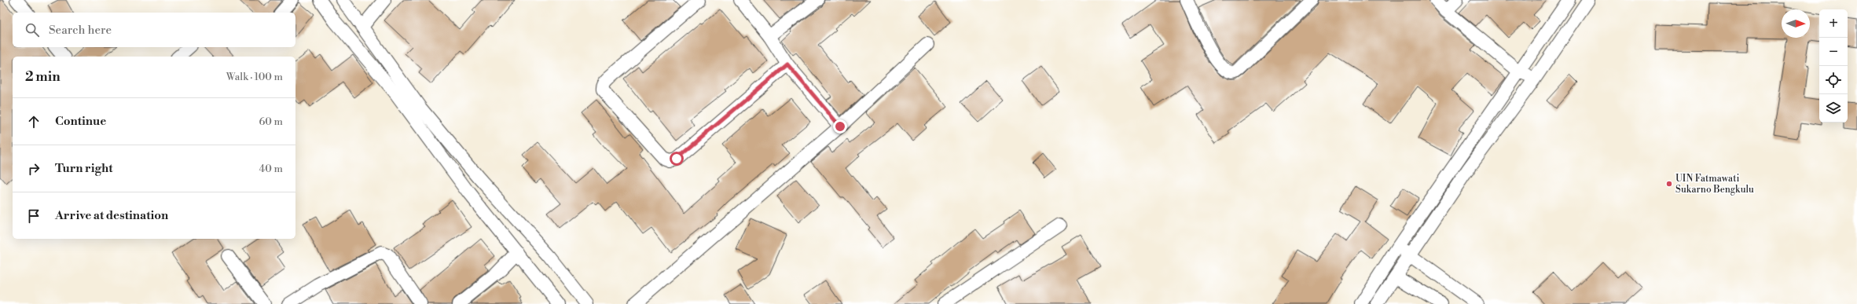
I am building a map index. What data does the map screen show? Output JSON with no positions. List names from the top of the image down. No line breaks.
{"places":["UIN Fatmawati Sukarno Bengkulu"],"north":"right","page":{"map_buttons":["+","−"],"search":"Search here","heading":["2 min","Walk · 100 m"],"list":[["Continue","60 m"],["Turn right","40 m"],"Arrive at destination"]}}
